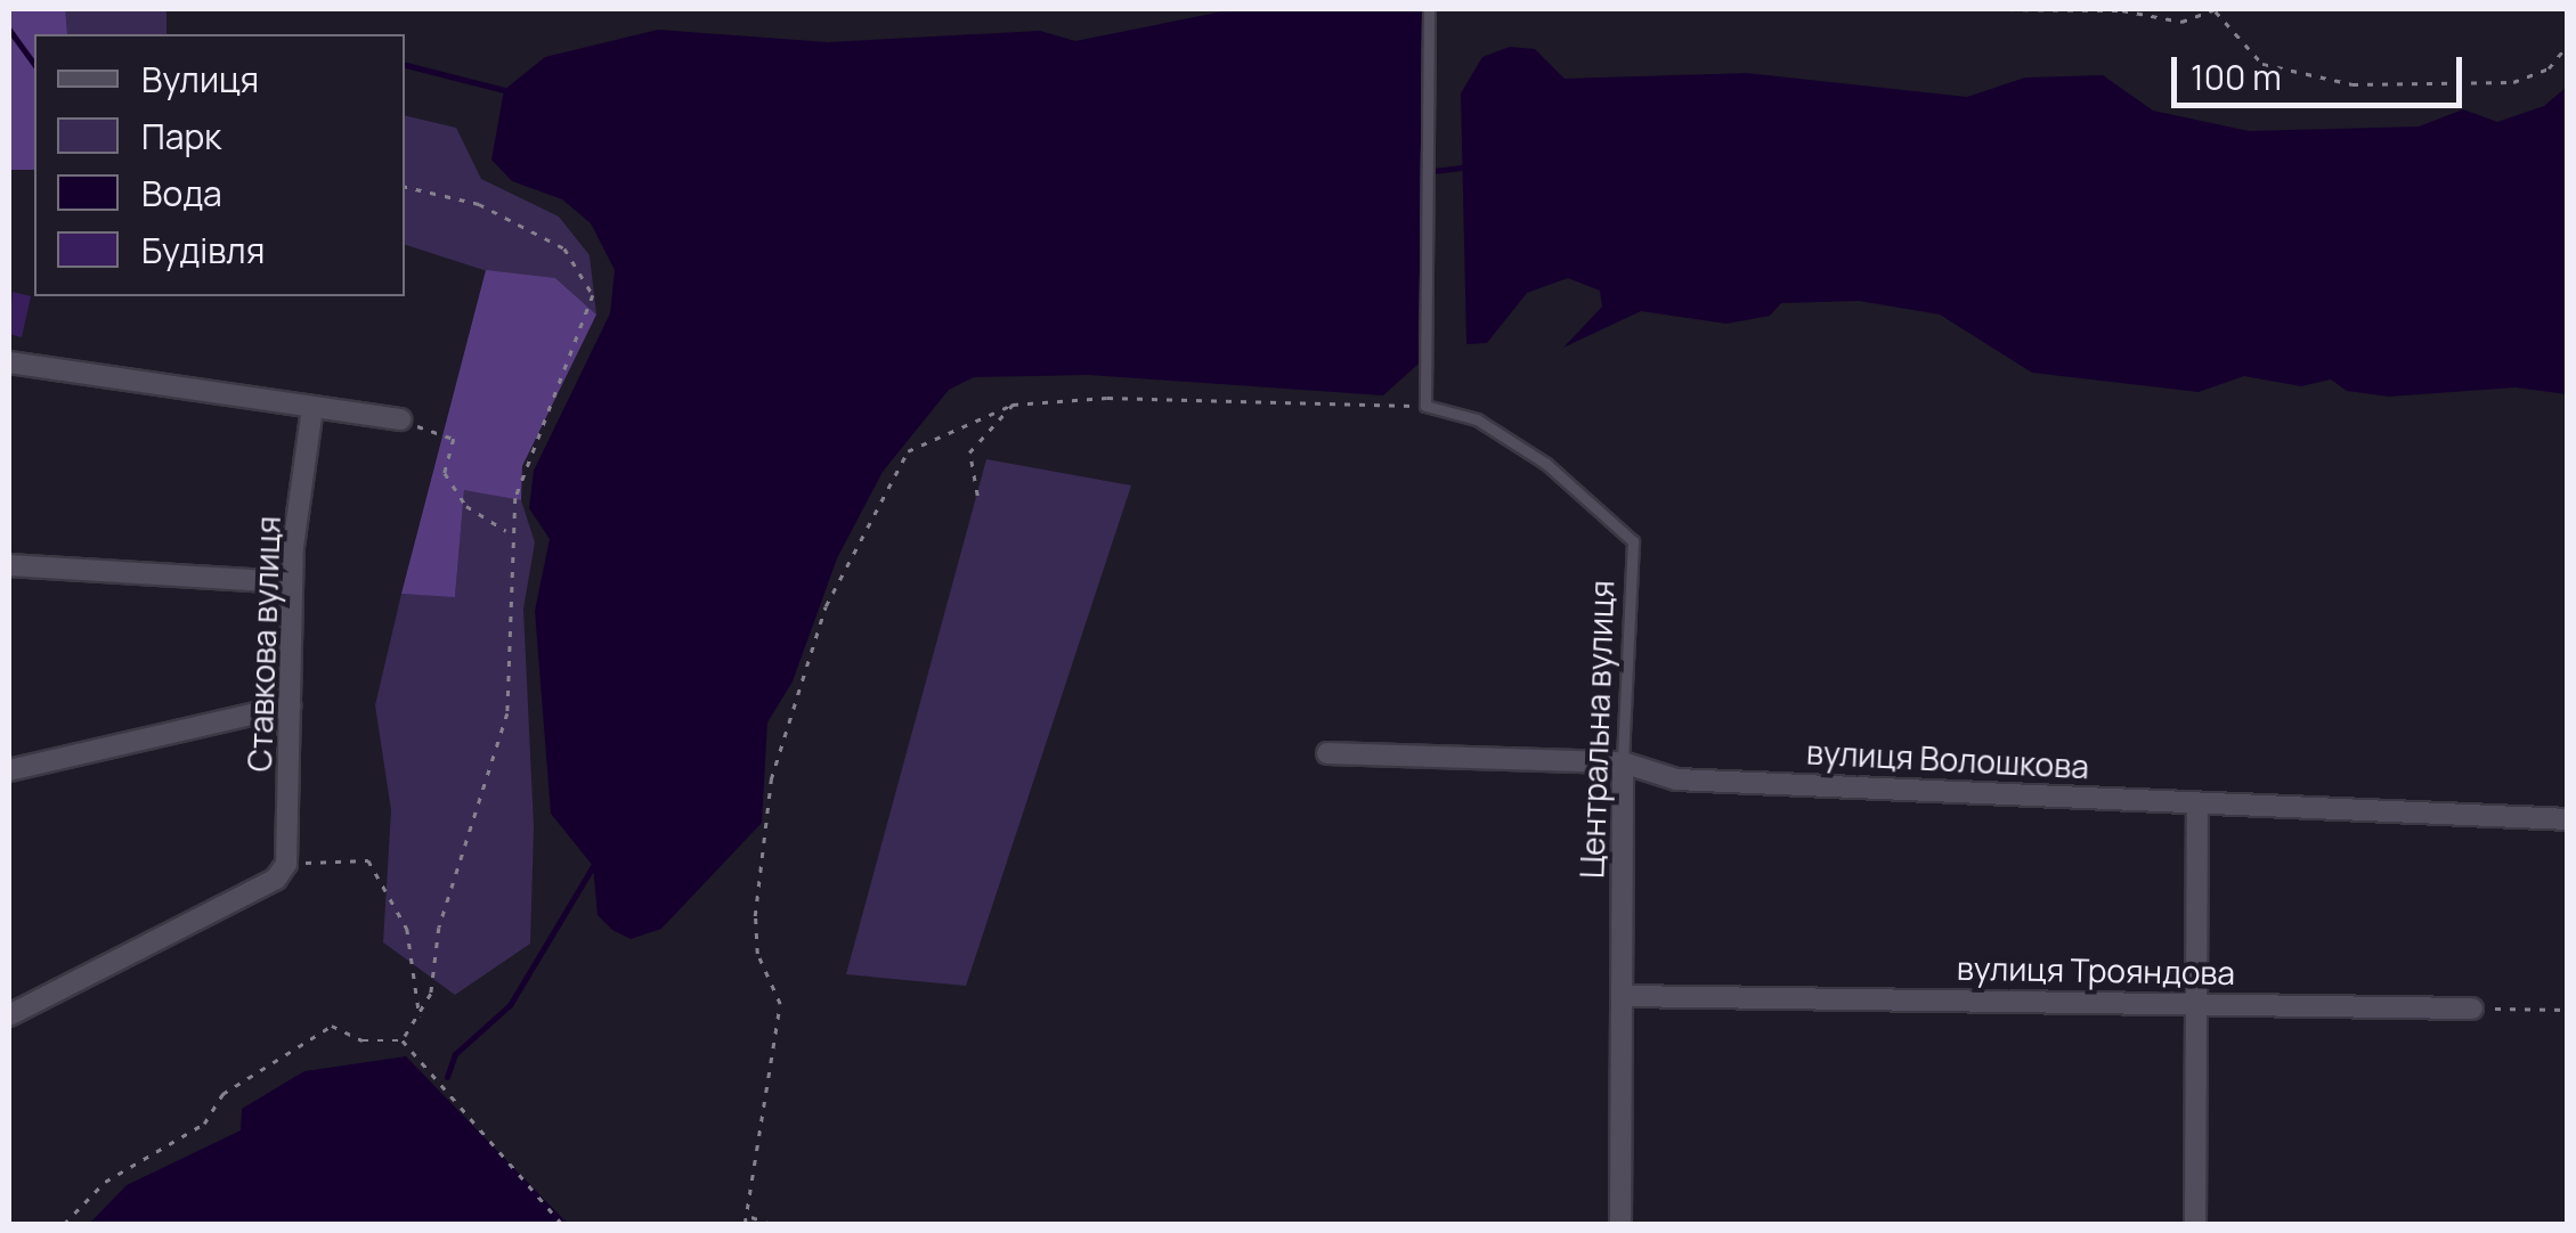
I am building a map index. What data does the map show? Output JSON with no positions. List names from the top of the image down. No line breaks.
{"streets":{"street":["Ставкова вулиця","Центральна вулиця","вулиця Волошкова","вулиця Трояндова"]},"crossings":[["Центральна вулиця","вулиця Волошкова"],["Центральна вулиця","вулиця Трояндова"]],"legend":["Вулиця","Парк","Вода","Будівля"],"scale_bar":"100 m"}
